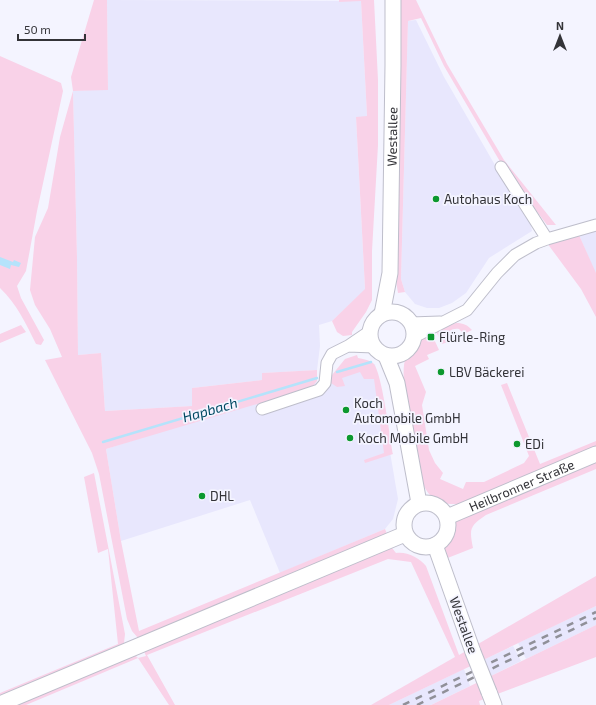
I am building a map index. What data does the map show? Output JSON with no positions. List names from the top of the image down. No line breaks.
{"streets":{"main road":["Westallee","Heilbronner Straße"]},"crossings":[["Westallee","Heilbronner Straße"]],"water":["Hapbach"],"places":{"other":["Autohaus Koch","LBV Bäckerei","Koch Automobile GmbH","Koch Mobile GmbH","EDi","DHL"],"transit":["Flürle-Ring"]},"scale_bar":"50 m","north":"top"}
